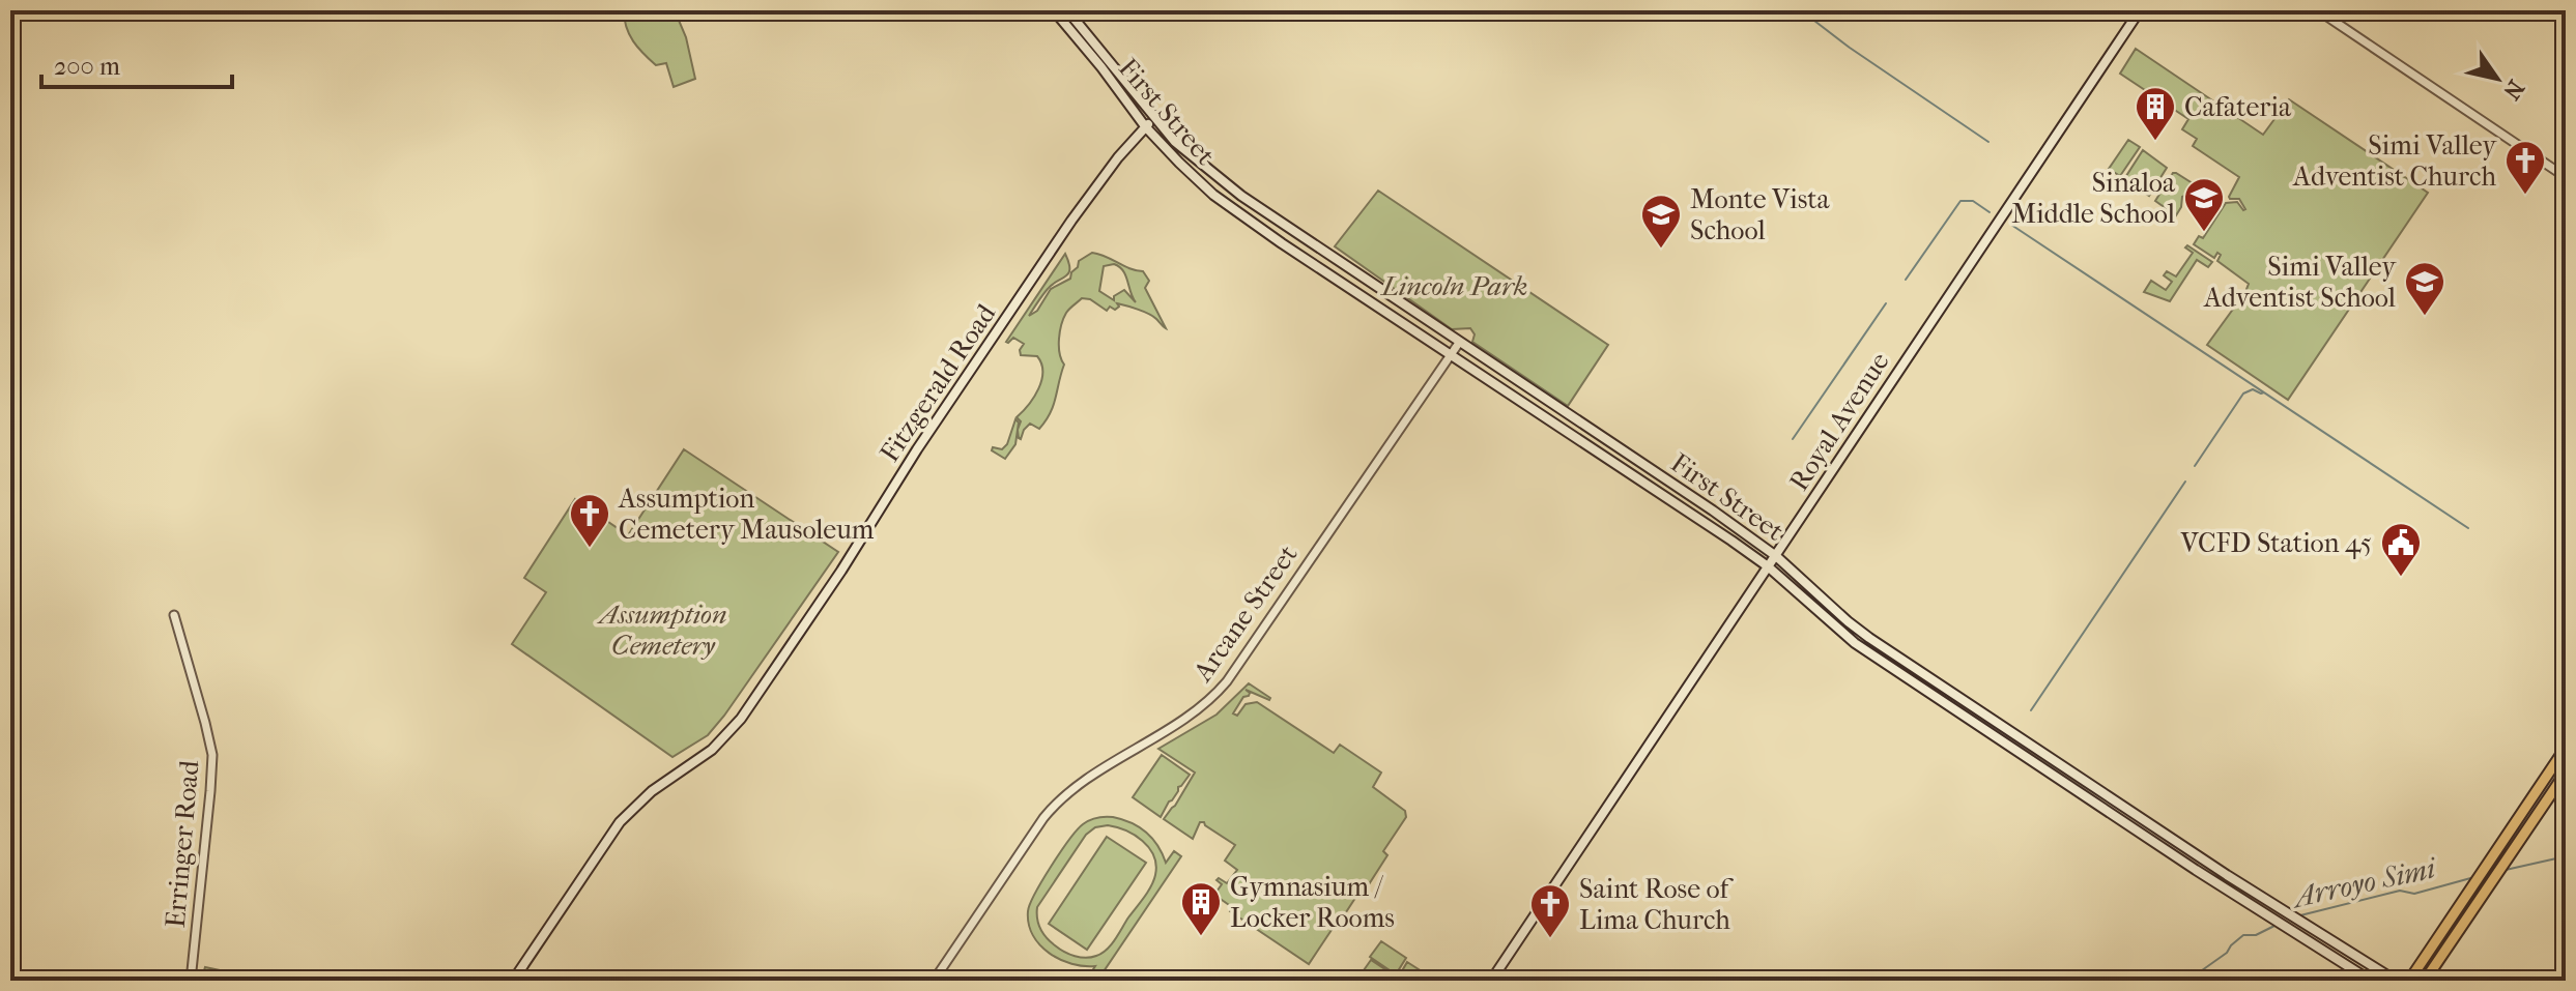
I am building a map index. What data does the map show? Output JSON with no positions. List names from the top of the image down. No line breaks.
{"streets":{"main road":["First Street","Fitzgerald Road","Royal Avenue"],"street":["Arcane Street","Erringer Road"]},"crossings":[["First Street","Fitzgerald Road"],["First Street","Royal Avenue"],["First Street","Arcane Street"]],"water":["Arroyo Simi"],"parks":["Lincoln Park","Assumption Cemetery"],"places":{"building":["Cafateria","Gymnasium / Locker Rooms"],"church":["Simi Valley Adventist Church","Assumption Cemetery Mausoleum","Saint Rose of Lima Church"],"school or university":["Sinaloa Middle School","Monte Vista School","Simi Valley Adventist School"],"public building":["VCFD Station 45"]},"scale_bar":"200 m","north":"bottom right"}
